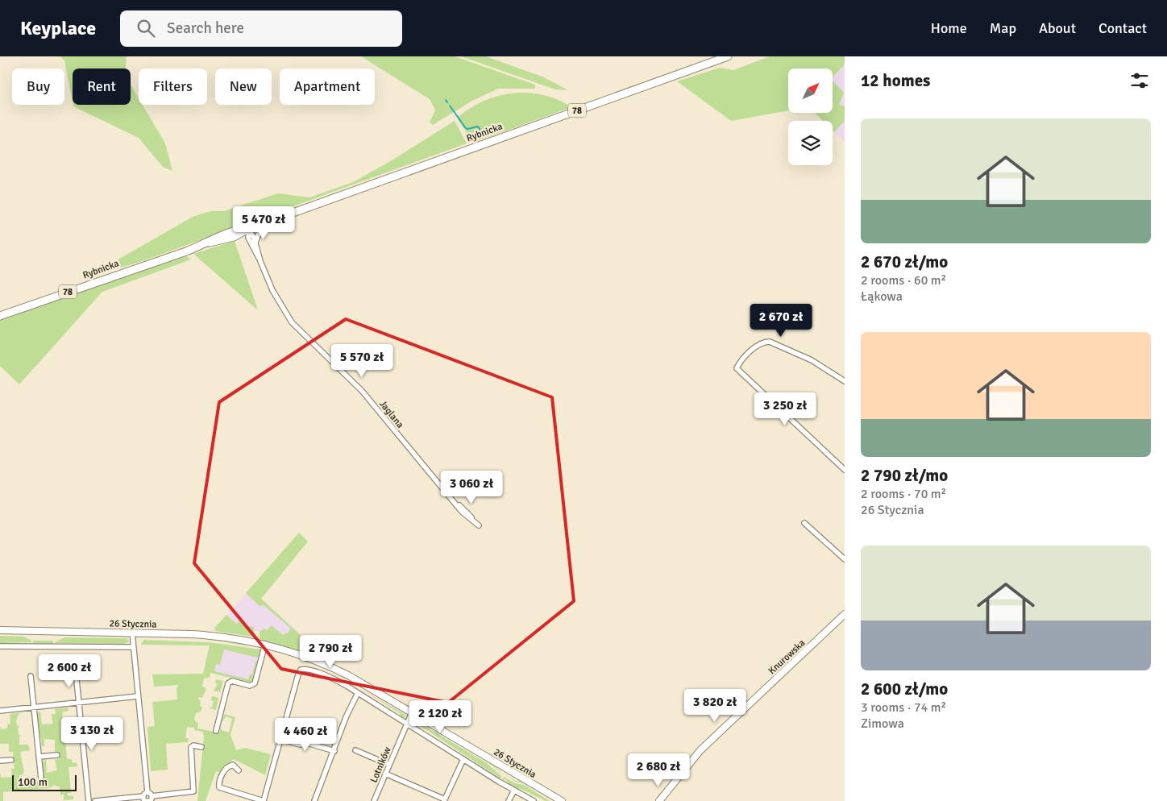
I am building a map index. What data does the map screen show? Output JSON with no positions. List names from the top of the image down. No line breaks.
{"streets":{"main road":["78","Rybnicka"],"street":["Jaglana","26 Stycznia","Knurowska","Lotników"]},"crossings":[["Rybnicka","Jaglana"],["26 Stycznia","Lotników"]],"scale_bar":"100 m","north":"top right","page":{"header":"Keyplace","search":"Search here","nav":["Home","Map","About","Contact"],"heading":"12 homes","chip":["Buy","Rent","Filters","New","Apartment"],"list":[{"name":"2 670 zł/mo","note":"2 rooms · 60 m² · Łąkowa"},{"name":"2 790 zł/mo","note":"2 rooms · 70 m² · 26 Stycznia"},{"name":"2 600 zł/mo","note":"3 rooms · 74 m² · Zimowa"}],"price":["5 470 zł","2 670 zł","5 570 zł","3 250 zł","3 060 zł","2 790 zł","2 600 zł","3 820 zł","2 120 zł","3 130 zł","4 460 zł","2 680 zł"],"scale":"100 m"}}
